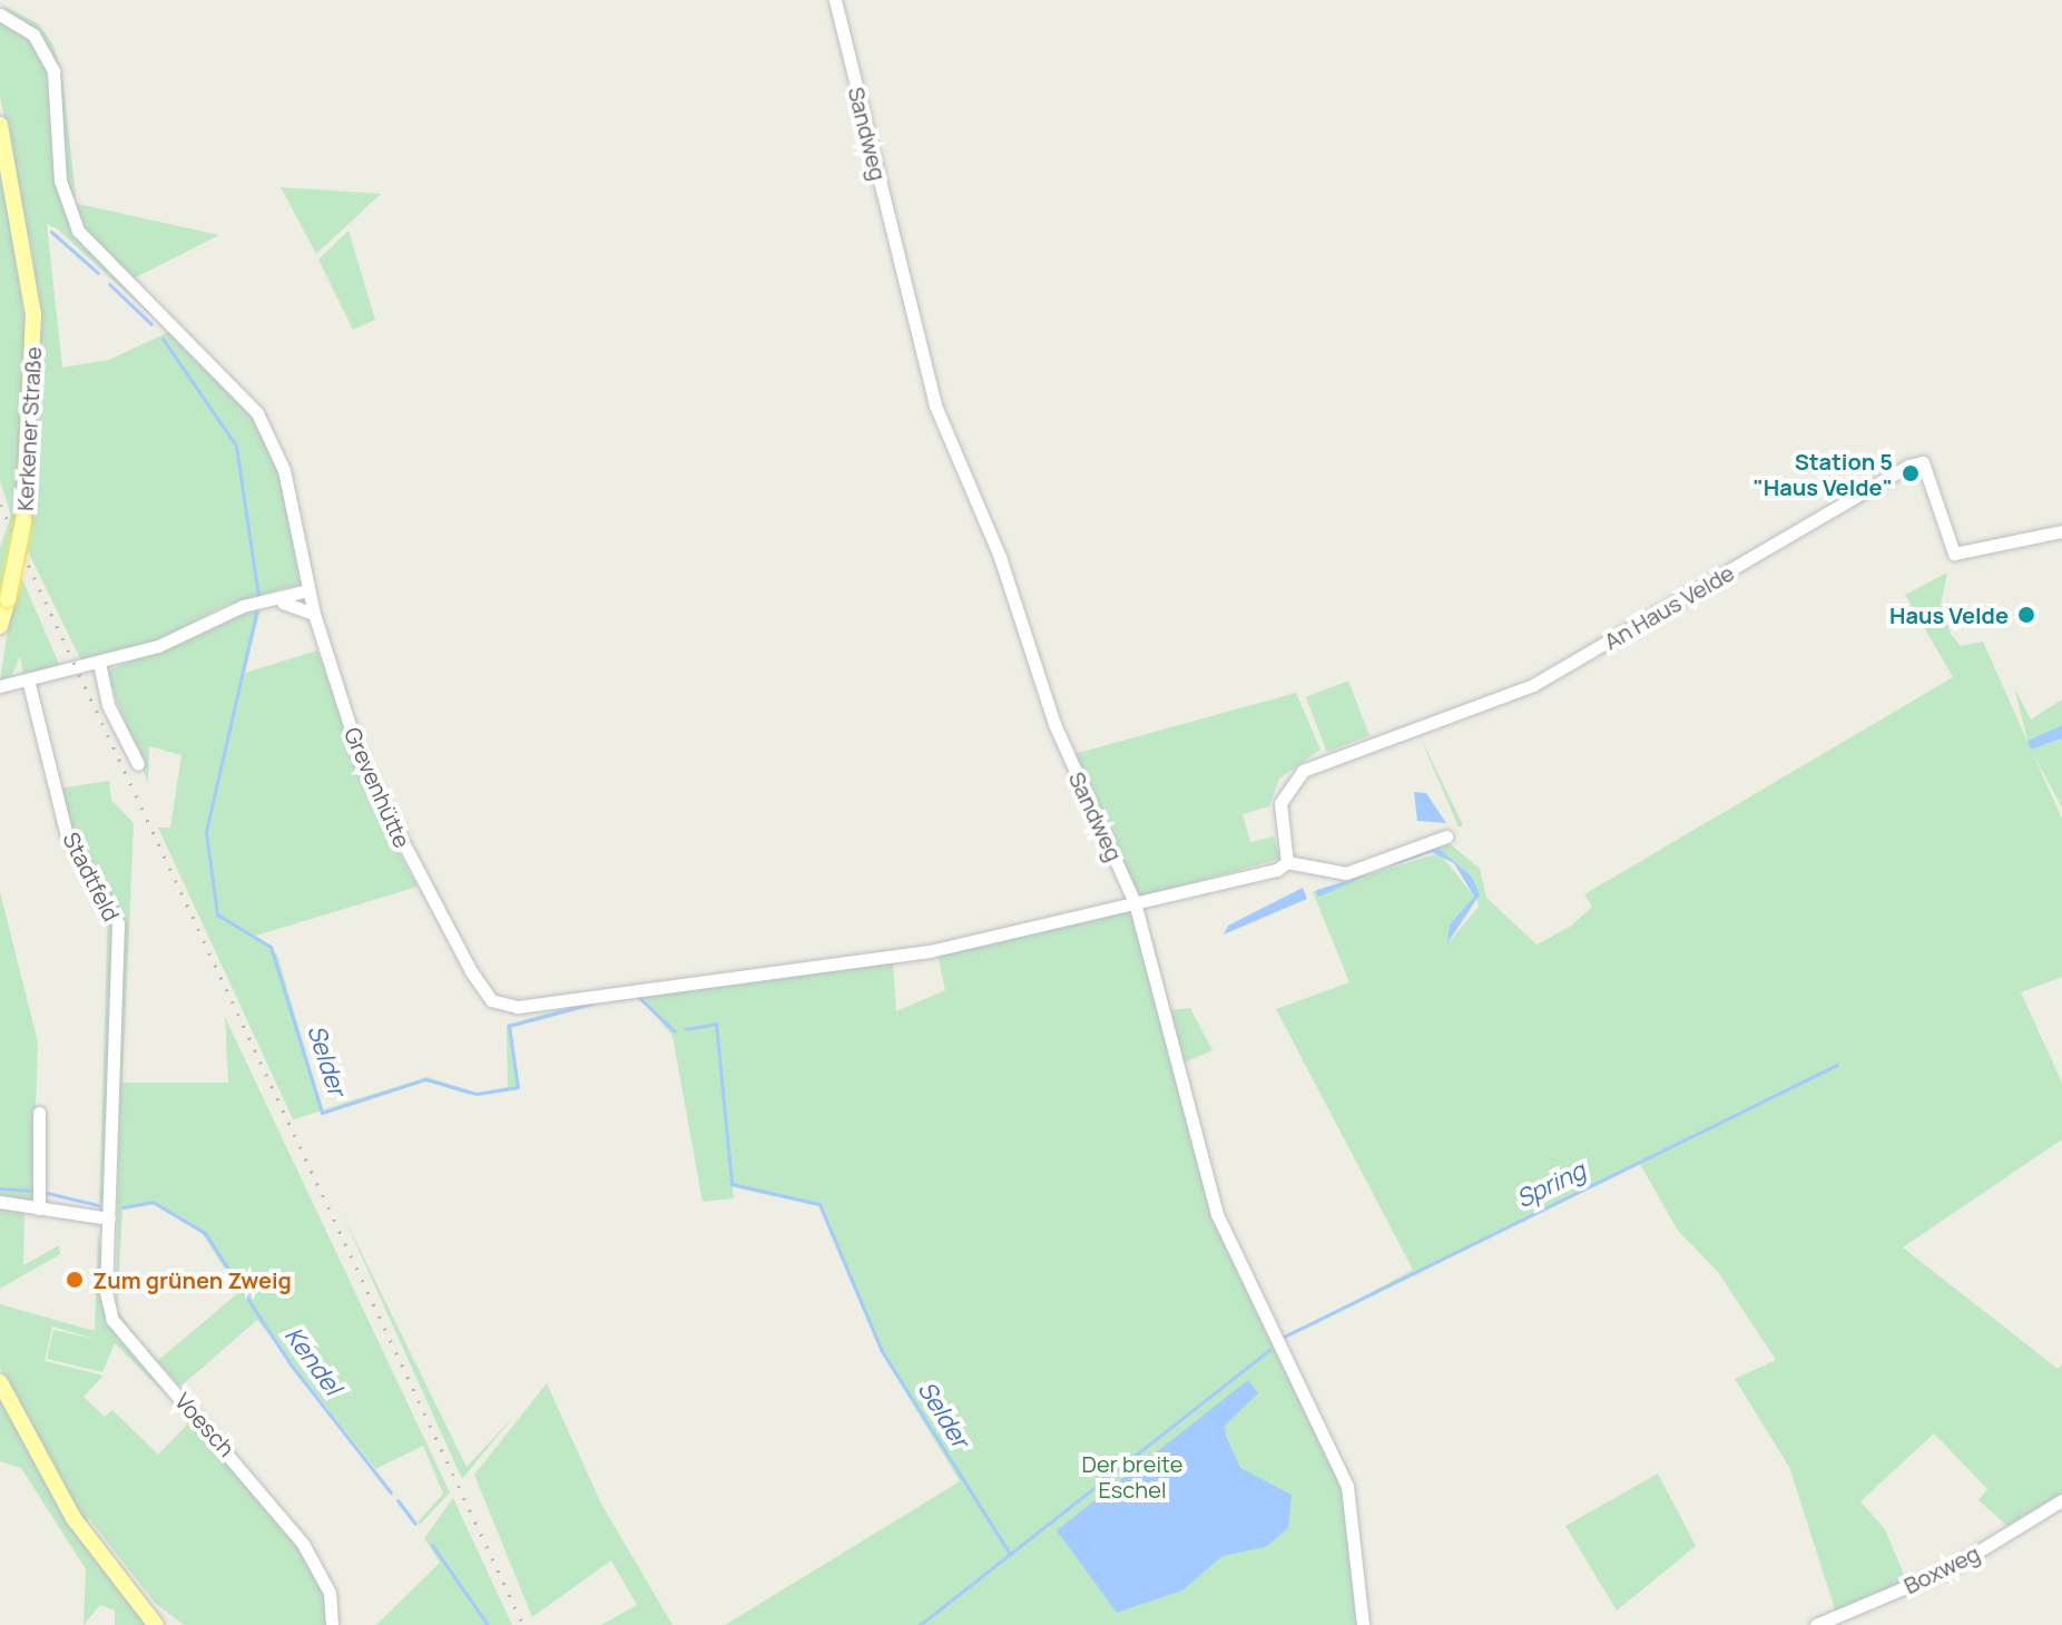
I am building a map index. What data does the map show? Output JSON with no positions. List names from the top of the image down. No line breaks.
{"streets":{"main road":["Kerkener Straße"],"street":["Sandweg","An Haus Velde","Grevenhütte","Stadtfeld","Voesch","Boxweg"]},"crossings":[["Sandweg","Grevenhütte"],["Stadtfeld","Voesch"]],"water":["Selder","Spring","Kendel"],"parks":["Der breite Eschel"],"places":["Station 5 \"Haus Velde\"","Haus Velde","Zum grünen Zweig"]}
